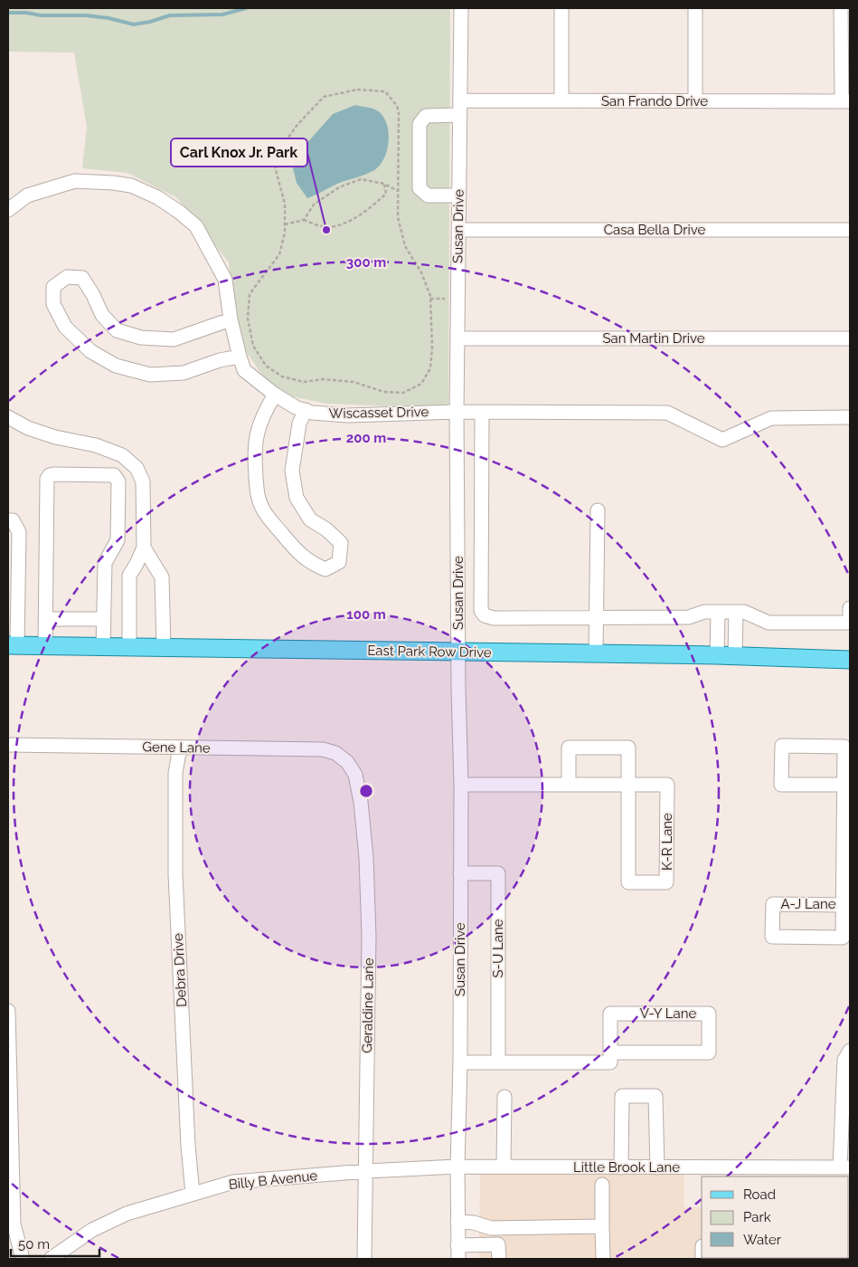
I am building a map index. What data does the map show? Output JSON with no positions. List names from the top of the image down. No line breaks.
{"streets":{"main road":["East Park Row Drive"],"street":["San Frando Drive","Susan Drive","Casa Bella Drive","San Martin Drive","Wiscasset Drive","Gene Lane","K-R Lane","A-J Lane","S-U Lane","Debra Drive","Geraldine Lane","V-Y Lane","Little Brook Lane","Billy B Avenue"]},"crossings":[["San Frando Drive","Susan Drive"],["Susan Drive","Casa Bella Drive"],["Susan Drive","San Martin Drive"],["Susan Drive","Wiscasset Drive"],["Susan Drive","East Park Row Drive"],["Susan Drive","K-R Lane"],["Susan Drive","S-U Lane"],["Susan Drive","Little Brook Lane"],["Susan Drive","Billy B Avenue"],["Gene Lane","Debra Drive"],["Gene Lane","Geraldine Lane"],["Debra Drive","Billy B Avenue"],["Geraldine Lane","Billy B Avenue"],["Little Brook Lane","Billy B Avenue"]],"places":["Carl Knox Jr. Park"],"legend":["Road","Park","Water"],"scale_bar":"50 m","rings":["300 m","200 m","100 m"]}
